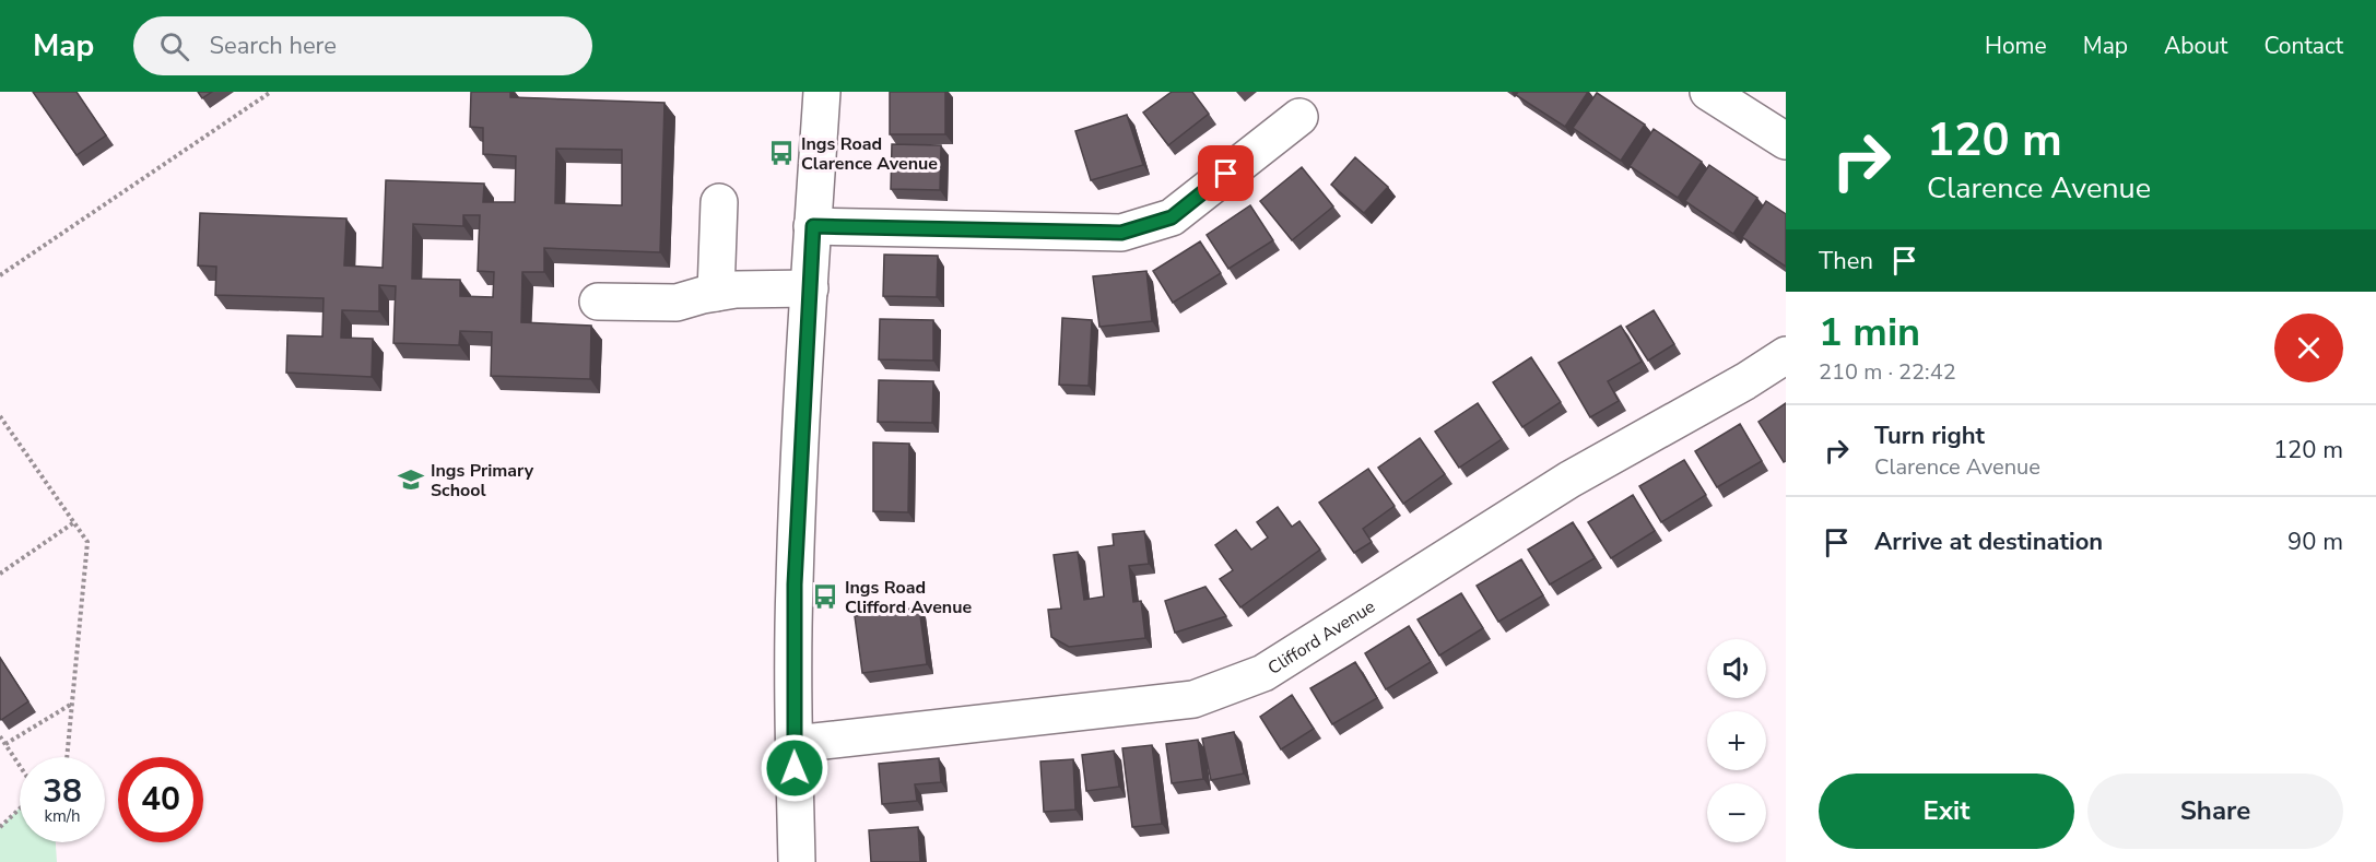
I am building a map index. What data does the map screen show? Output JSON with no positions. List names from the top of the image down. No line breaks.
{"streets":{"street":["Clifford Avenue"]},"places":{"bus stop":["Ings Road Clarence Avenue","Ings Road Clifford Avenue"],"school or university":["Ings Primary School"]},"page":{"header":"Map","search":"Search here","nav":["Home","Map","About","Contact"],"turn":["120 m","Clarence Avenue"],"then":"Then","heading":["1 min","210 m · 22:42"],"list":[{"name":"Turn right","note":"Clarence Avenue","value":"120 m"},{"name":"Arrive at destination","value":"90 m"}],"map_buttons":["+","−"],"speed":"38 km/h","limit":"40","buttons":["Exit","Share"]}}
